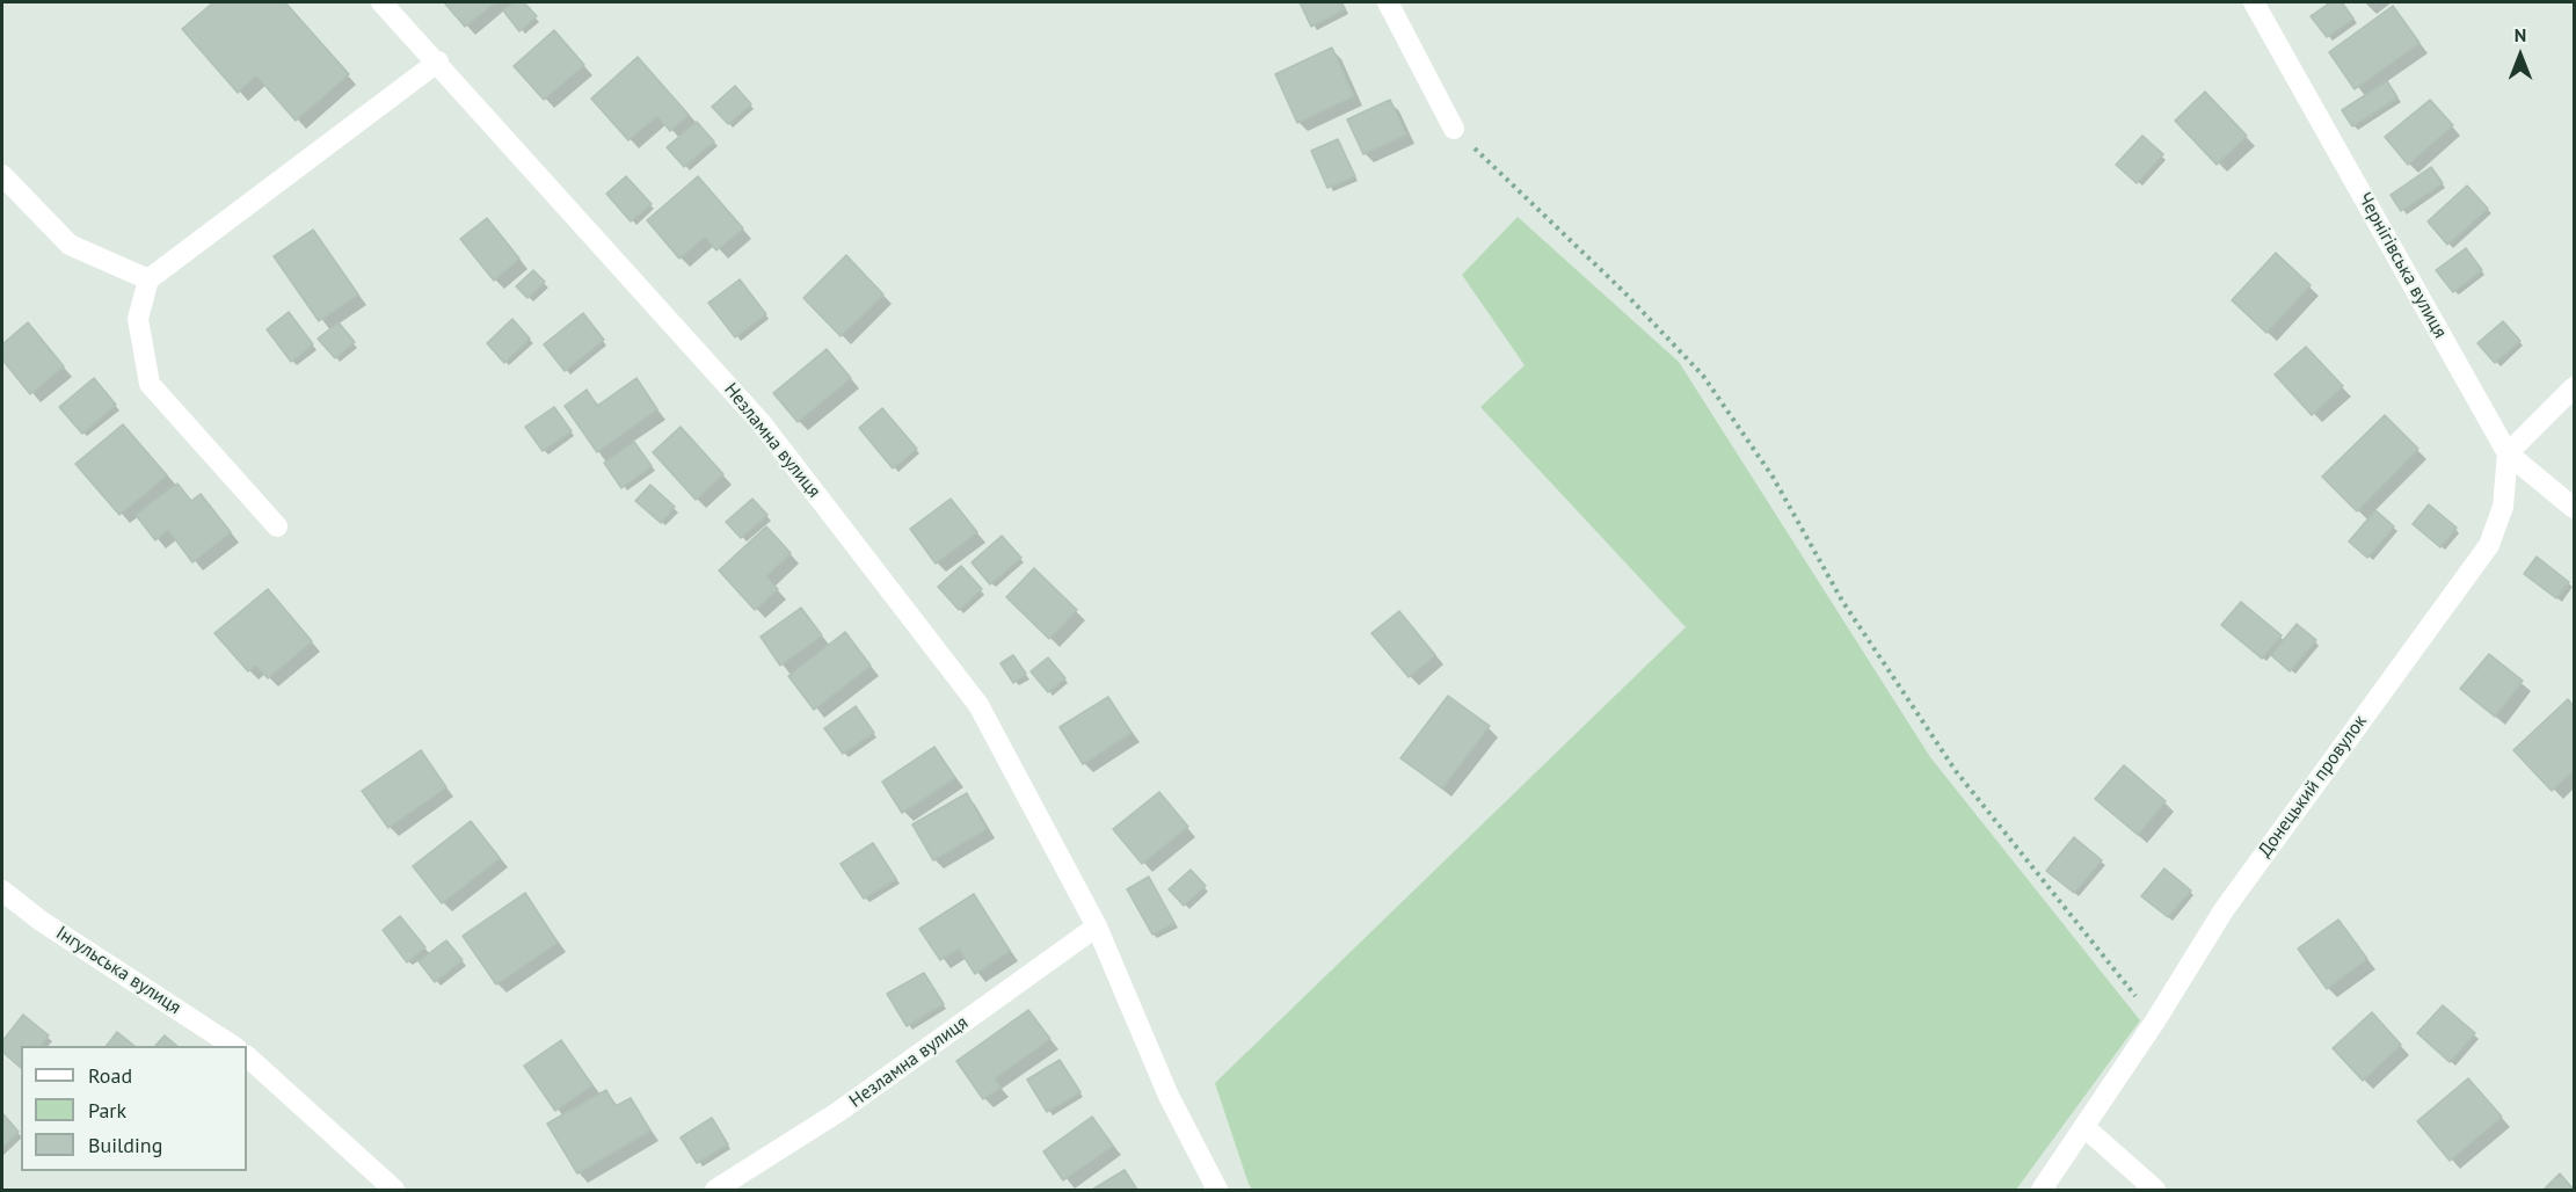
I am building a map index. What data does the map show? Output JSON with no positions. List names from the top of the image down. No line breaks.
{"streets":{"street":["Чернігівська вулиця","Незламна вулиця","Донецький провулок","Інгульська вулиця"]},"crossings":[["Чернігівська вулиця","Донецький провулок"]],"legend":["Road","Park","Building"],"north":"top"}
